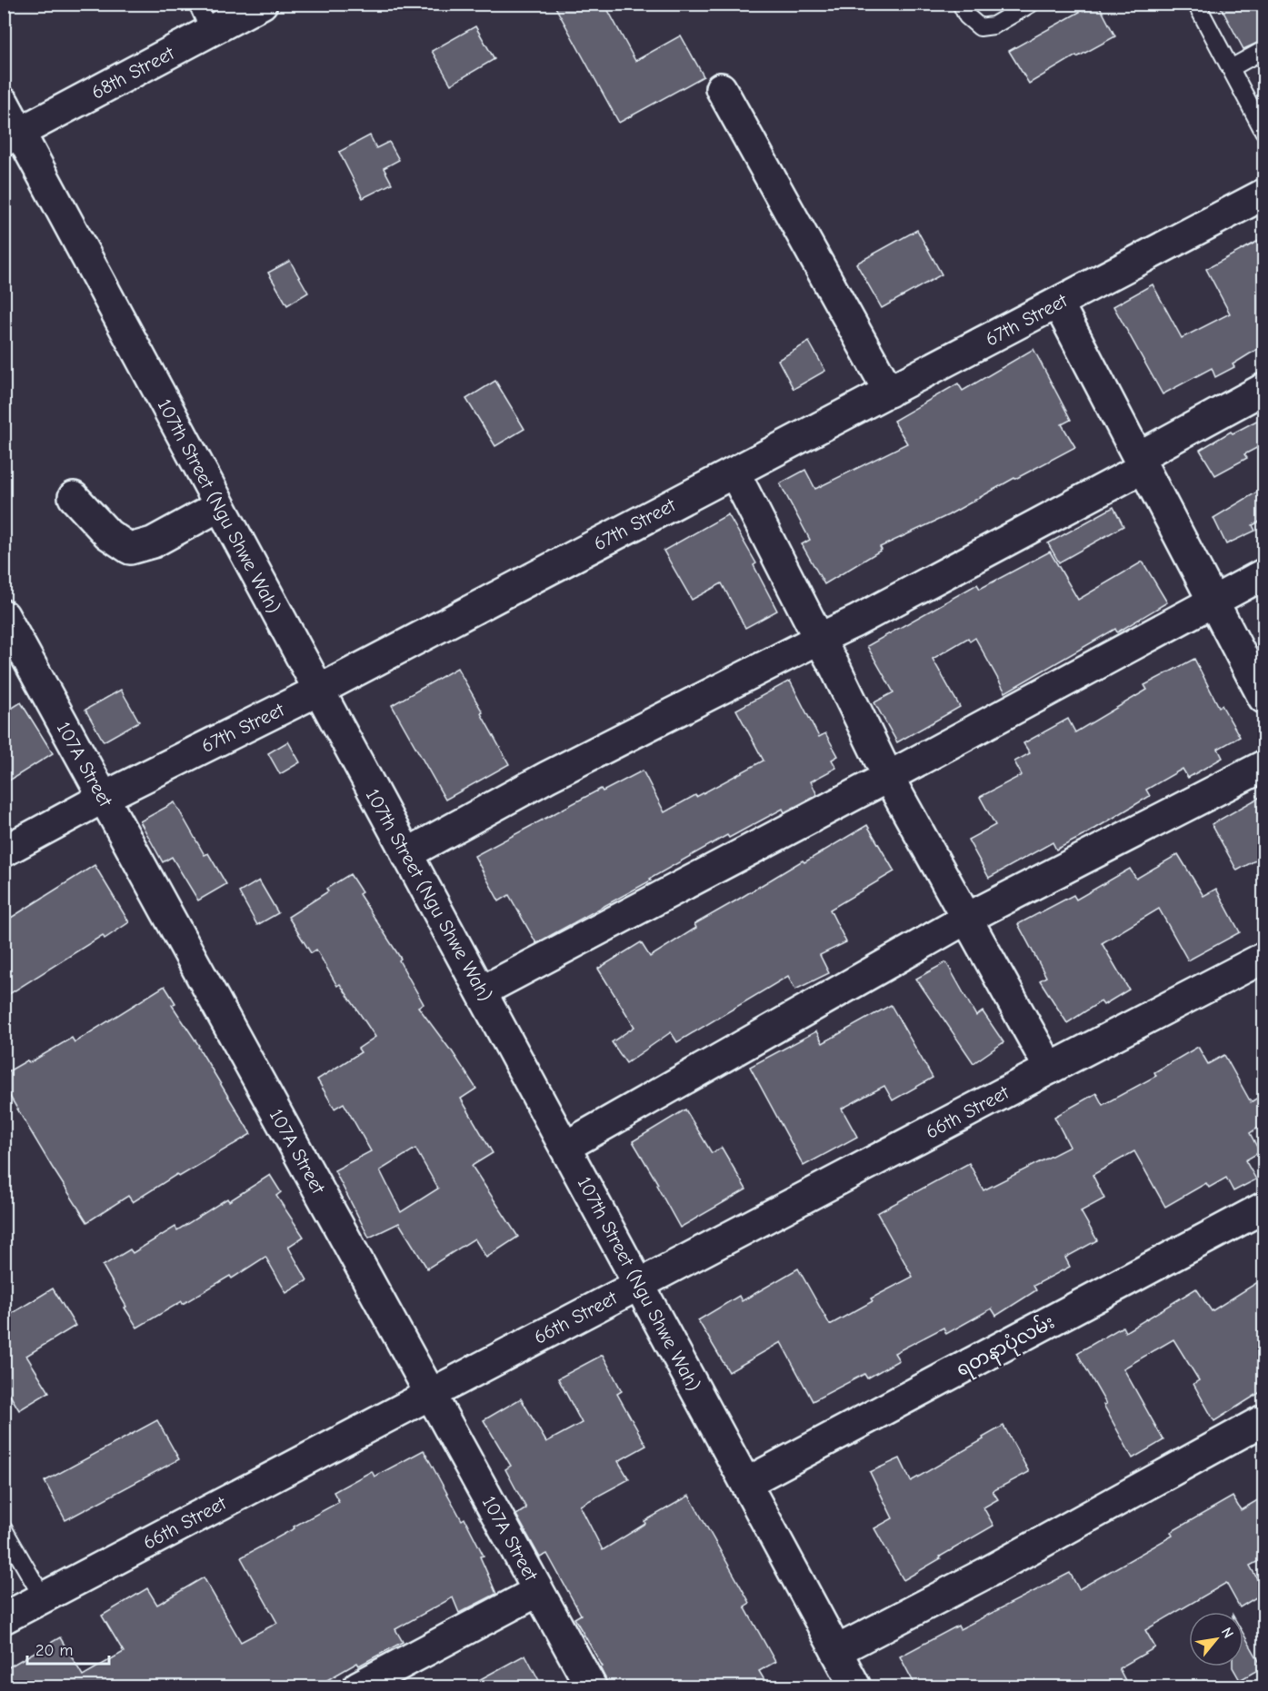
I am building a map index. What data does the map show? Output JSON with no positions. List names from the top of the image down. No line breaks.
{"streets":{"street":["68th Street","67th Street","107th Street (Ngu Shwe Wah)","107A Street","66th Street","ရတနာပုံလမ်း"]},"crossings":[["68th Street","107th Street (Ngu Shwe Wah)"],["67th Street","107th Street (Ngu Shwe Wah)"],["67th Street","107A Street"],["107th Street (Ngu Shwe Wah)","66th Street"],["107th Street (Ngu Shwe Wah)","ရတနာပုံလမ်း"],["107A Street","66th Street"]],"scale_bar":"20 m","north":"top right"}
